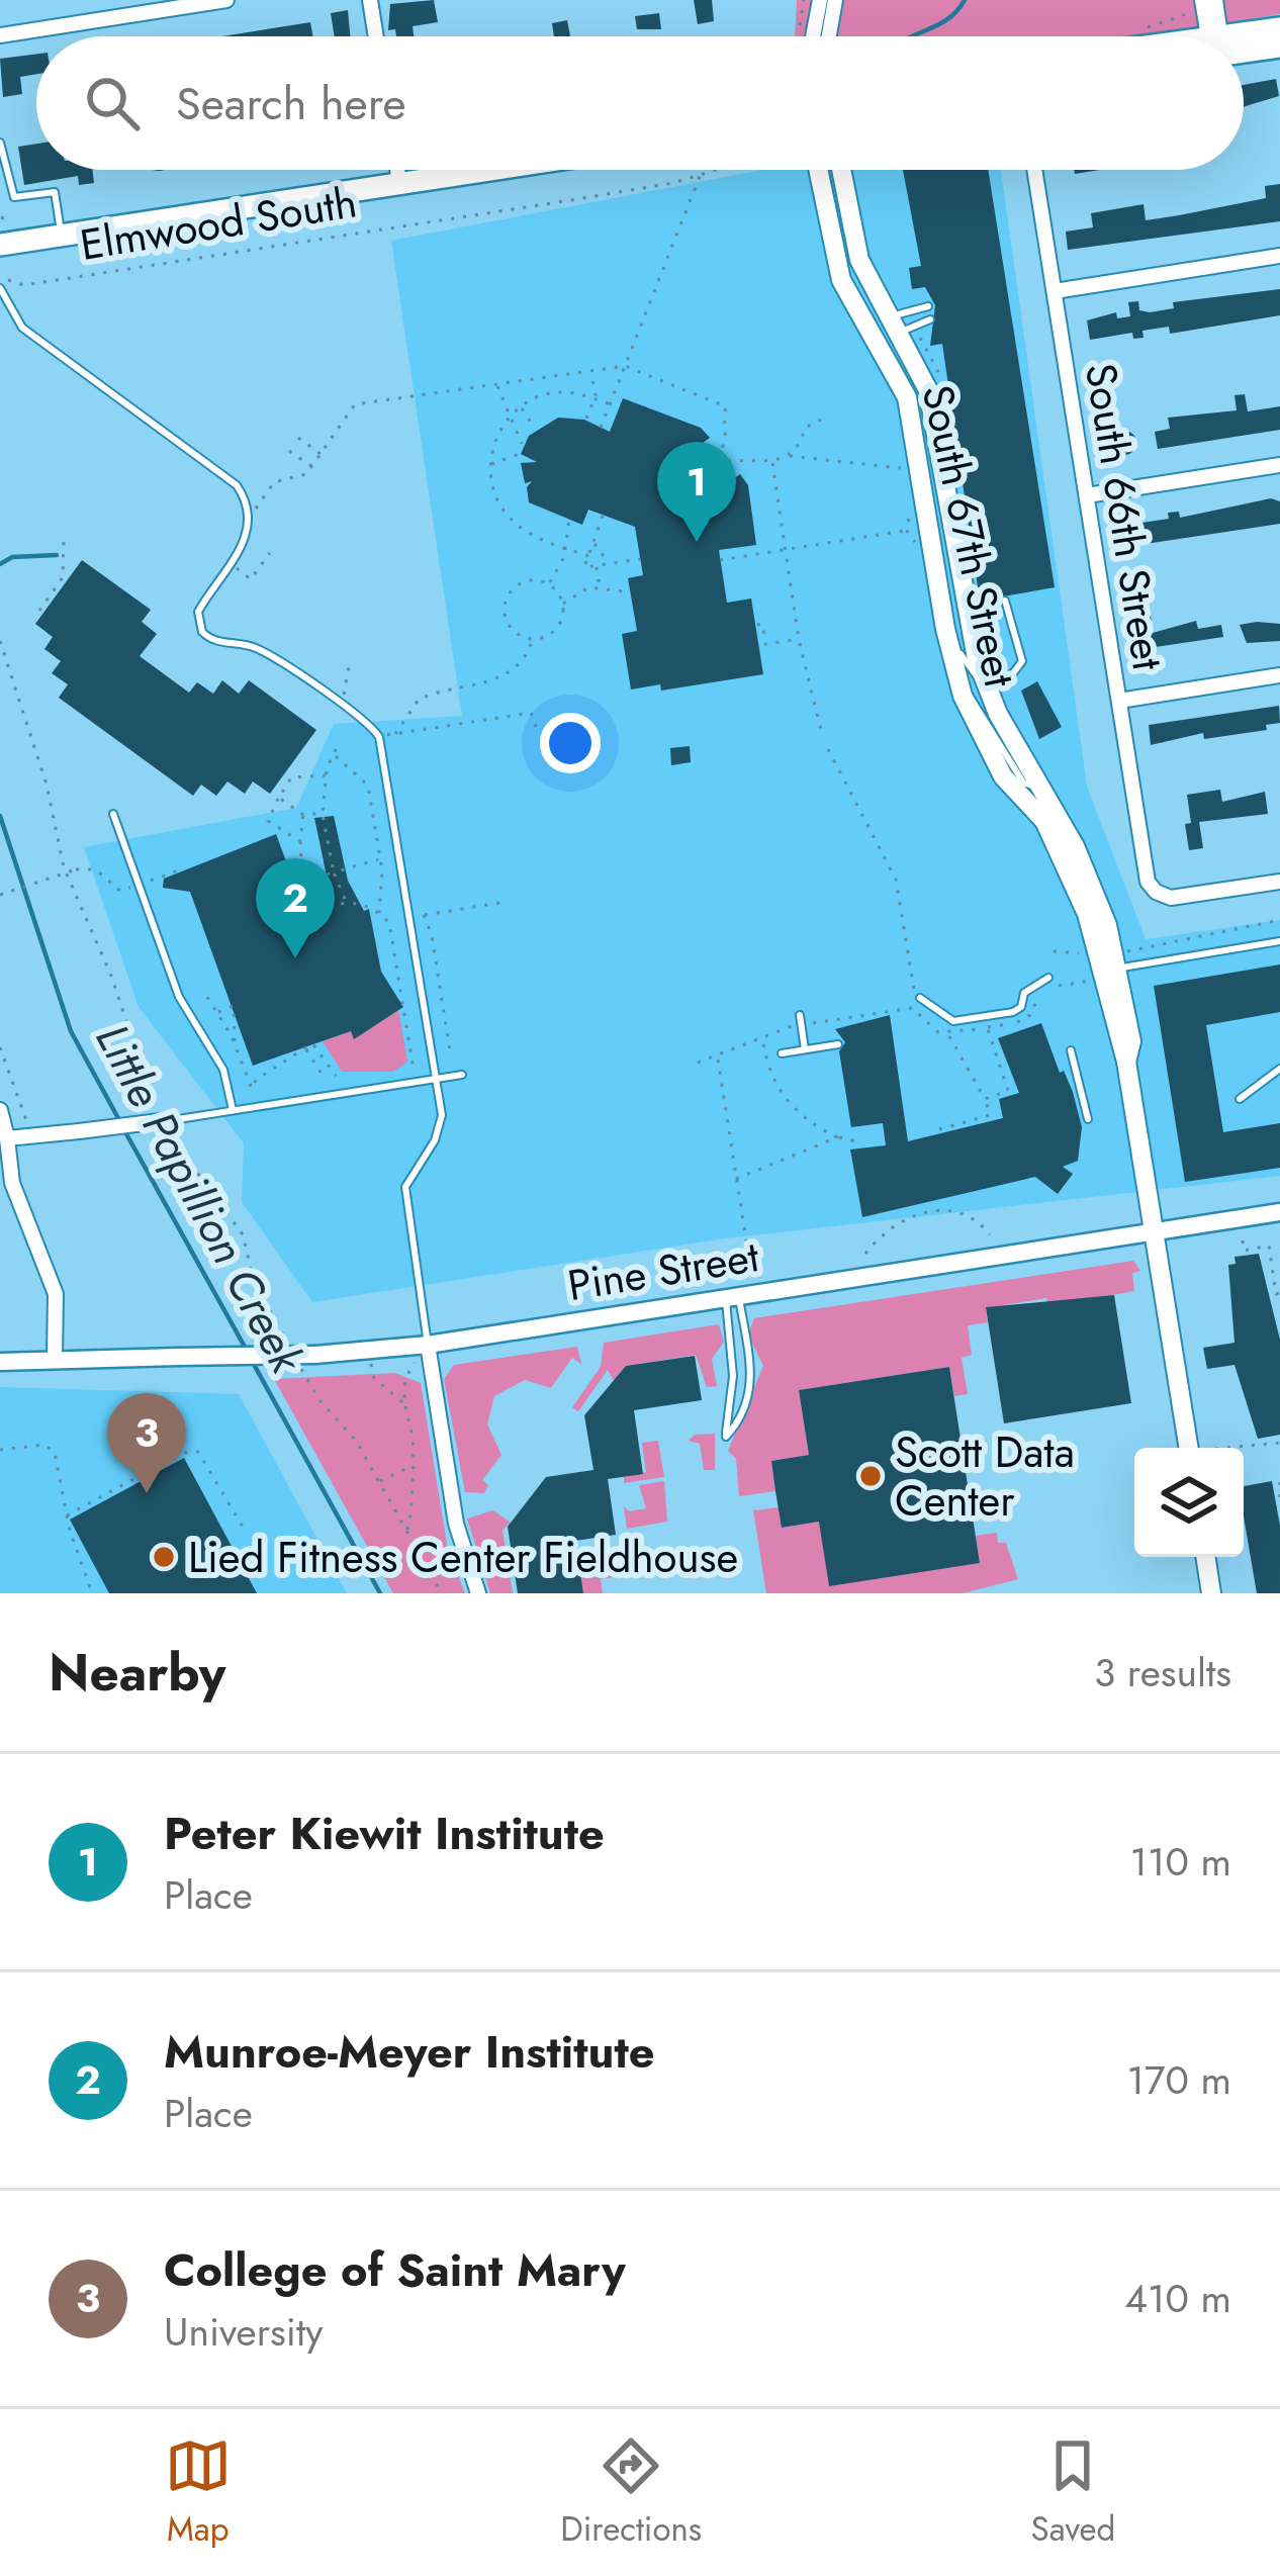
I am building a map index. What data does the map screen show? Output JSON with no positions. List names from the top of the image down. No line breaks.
{"streets":{"main road":["South 67th Street"],"street":["South 66th Street","Pine Street"],"path":["Elmwood South"]},"crossings":[["South 67th Street","Pine Street"]],"water":["Little Papillion Creek"],"places":["Scott Data Center","Lied Fitness Center Fieldhouse"],"page":{"search":"Search here","pins":["1","2","3"],"heading":["Nearby","3 results"],"list":[{"mark":"1","name":"Peter Kiewit Institute","note":"Place","value":"110 m"},{"mark":"2","name":"Munroe-Meyer Institute","note":"Place","value":"170 m"},{"mark":"3","name":"College of Saint Mary","note":"University","value":"410 m"}],"nav":["Map","Directions","Saved"]}}
